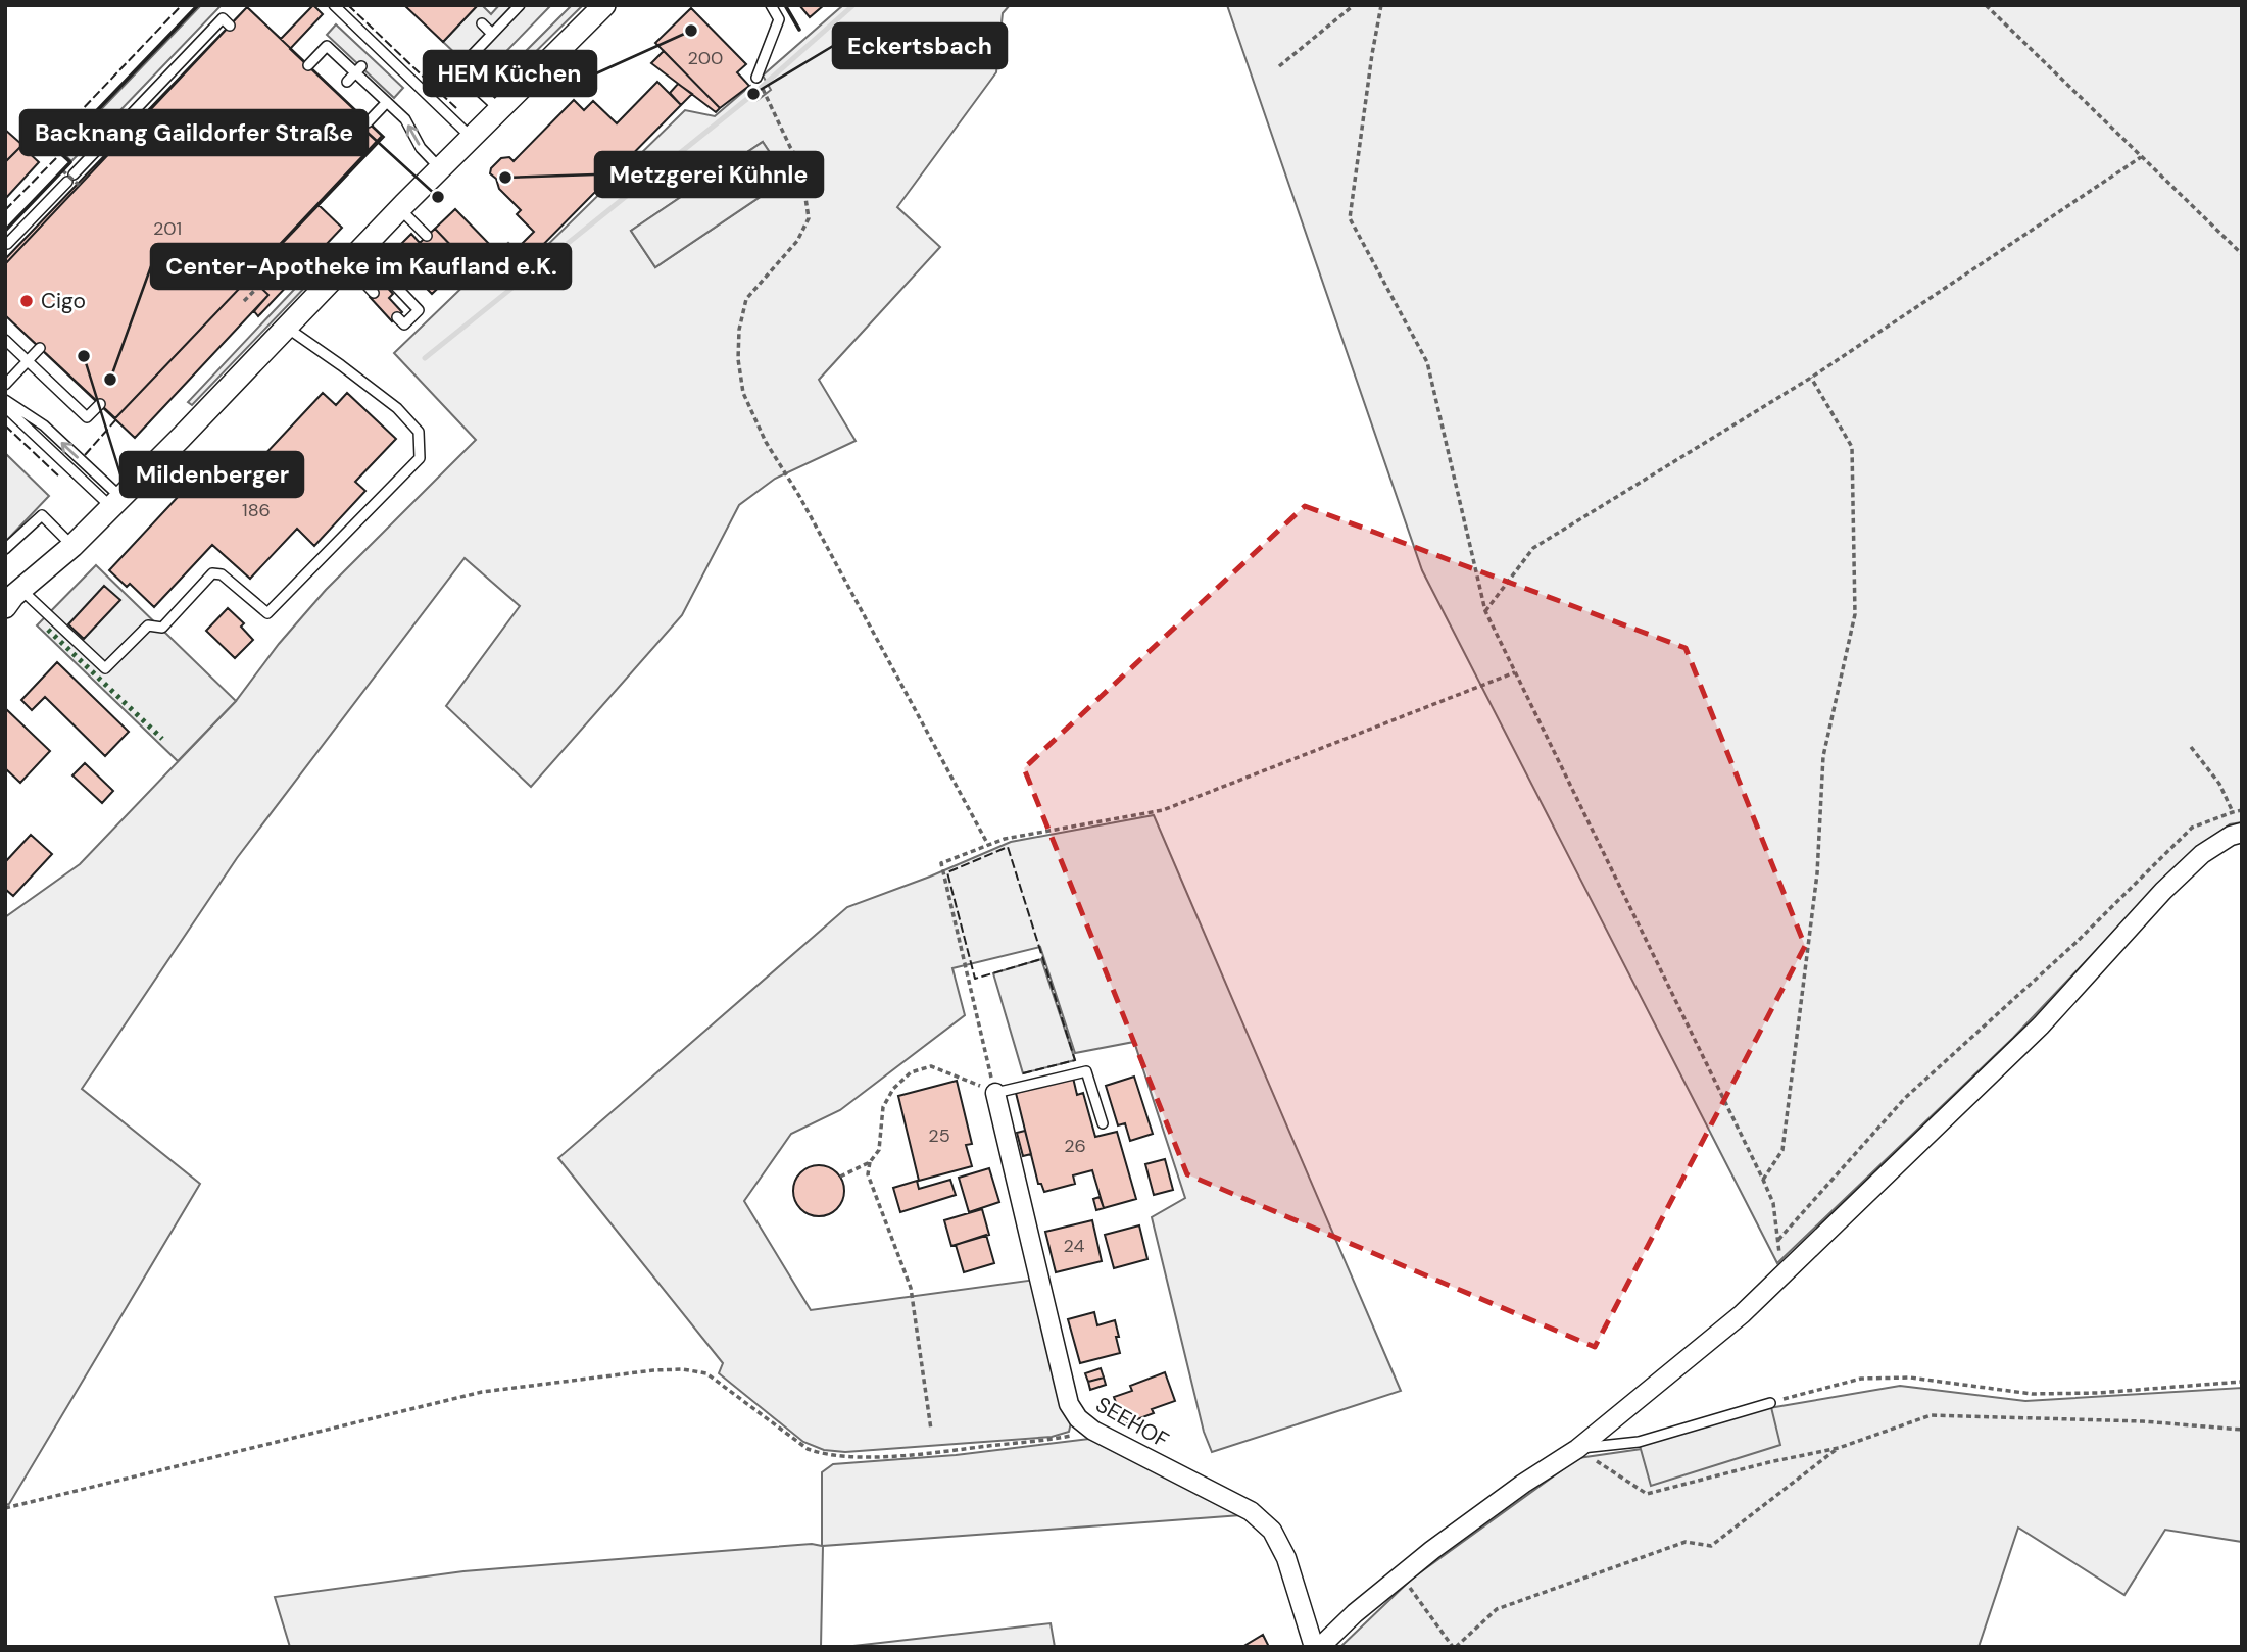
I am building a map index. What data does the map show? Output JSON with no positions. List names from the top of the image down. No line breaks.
{"streets":{"street":["SEEHOF"]},"places":["HEM Küchen","Eckertsbach","Metzgerei Kühnle","Backnang Gaildorfer Straße","Cigo","Mildenberger","Center-Apotheke im Kaufland e.K."],"house_numbers":["200","201","186","25","26","24"]}
